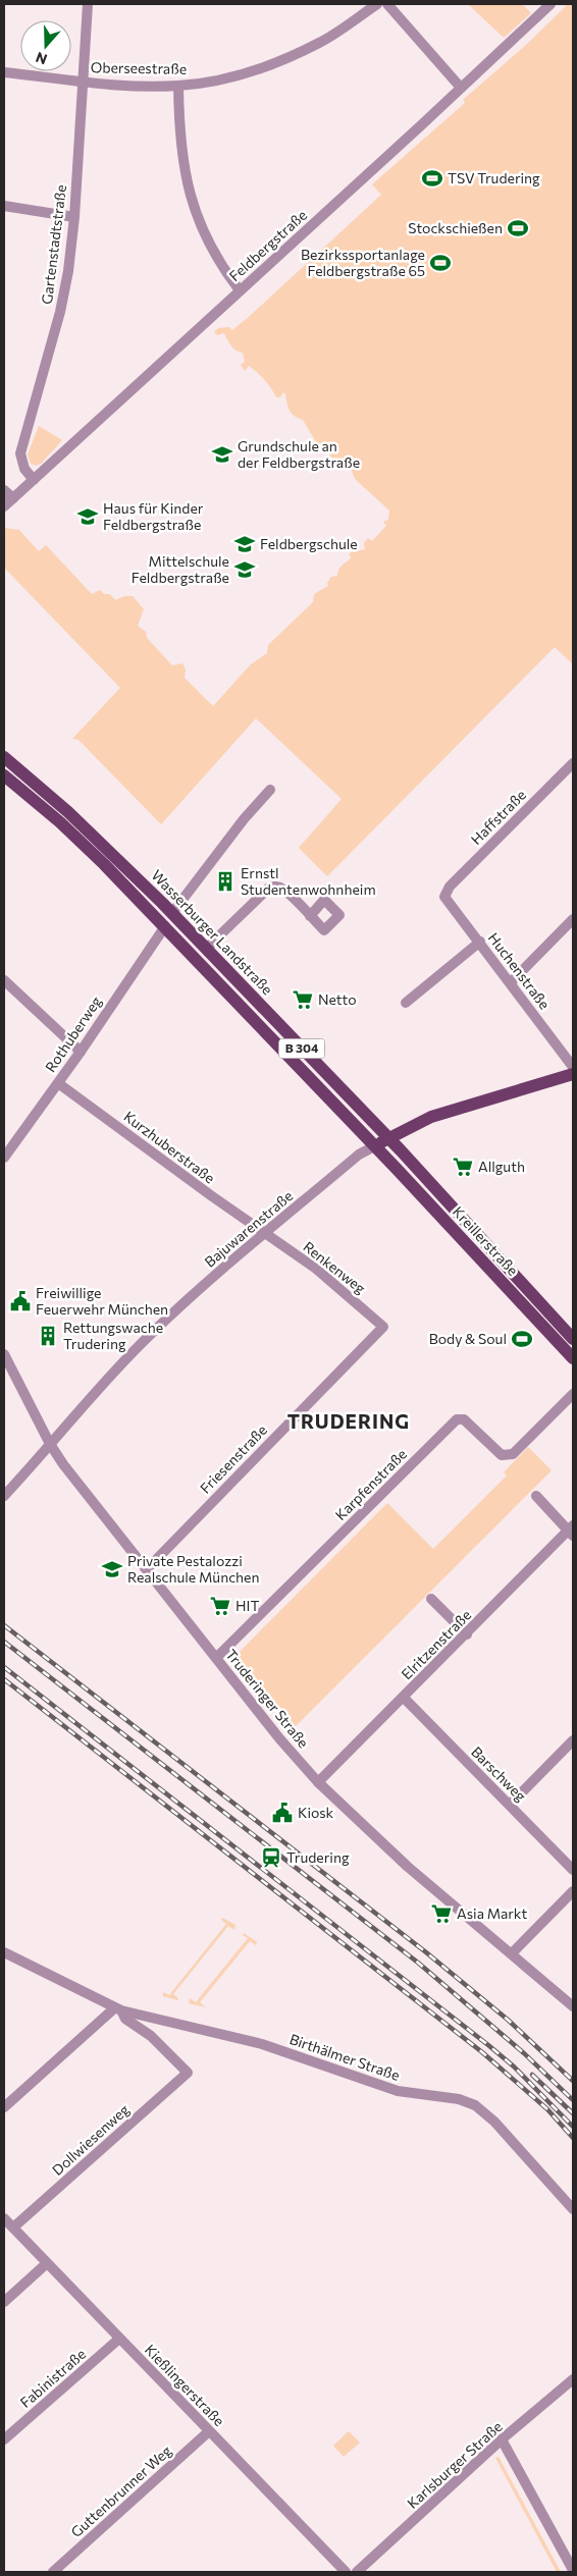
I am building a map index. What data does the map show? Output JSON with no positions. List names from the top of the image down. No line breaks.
{"streets":{"main road":["Wasserburger Landstraße","B 304","Bajuwarenstraße","Kreillerstraße"],"street":["Oberseestraße","Gartenstadtstraße","Feldbergstraße","Haffstraße","Huchenstraße","Rothuberweg","Kurzhuberstraße","Renkenweg","Friesenstraße","Karpfenstraße","Elritzenstraße","Truderinger Straße","Barschweg","Birthälmer Straße","Dollwiesenweg","Fabinistraße","Kießlingerstraße","Karlsburger Straße","Guttenbrunner Weg"]},"crossings":[["Oberseestraße","Gartenstadtstraße"],["Gartenstadtstraße","Feldbergstraße"],["Haffstraße","Huchenstraße"],["Wasserburger Landstraße","Bajuwarenstraße"],["Wasserburger Landstraße","Kreillerstraße"],["Rothuberweg","B 304"],["Rothuberweg","Kurzhuberstraße"],["B 304","Bajuwarenstraße"],["B 304","Kreillerstraße"],["Kurzhuberstraße","Bajuwarenstraße"],["Kurzhuberstraße","Renkenweg"],["Bajuwarenstraße","Kreillerstraße"],["Bajuwarenstraße","Renkenweg"],["Bajuwarenstraße","Truderinger Straße"],["Renkenweg","Friesenstraße"],["Friesenstraße","Truderinger Straße"],["Karpfenstraße","Truderinger Straße"],["Elritzenstraße","Truderinger Straße"],["Elritzenstraße","Barschweg"],["Birthälmer Straße","Dollwiesenweg"],["Dollwiesenweg","Kießlingerstraße"],["Fabinistraße","Kießlingerstraße"],["Kießlingerstraße","Guttenbrunner Weg"]],"districts":["TRUDERING"],"places":{"sports":["TSV Trudering","Stockschießen","Bezirkssportanlage Feldbergstraße 65","Body & Soul"],"school or university":["Grundschule an der Feldbergstraße","Haus für Kinder Feldbergstraße","Feldbergschule","Mittelschule Feldbergstraße","Private Pestalozzi Realschule München"],"building":["Ernstl Studentenwohnheim","Rettungswache Trudering"],"supermarket":["Netto","Allguth","HIT","Asia Markt"],"public building":["Freiwillige Feuerwehr München","Kiosk"],"station":["Trudering"]},"north":"bottom"}
